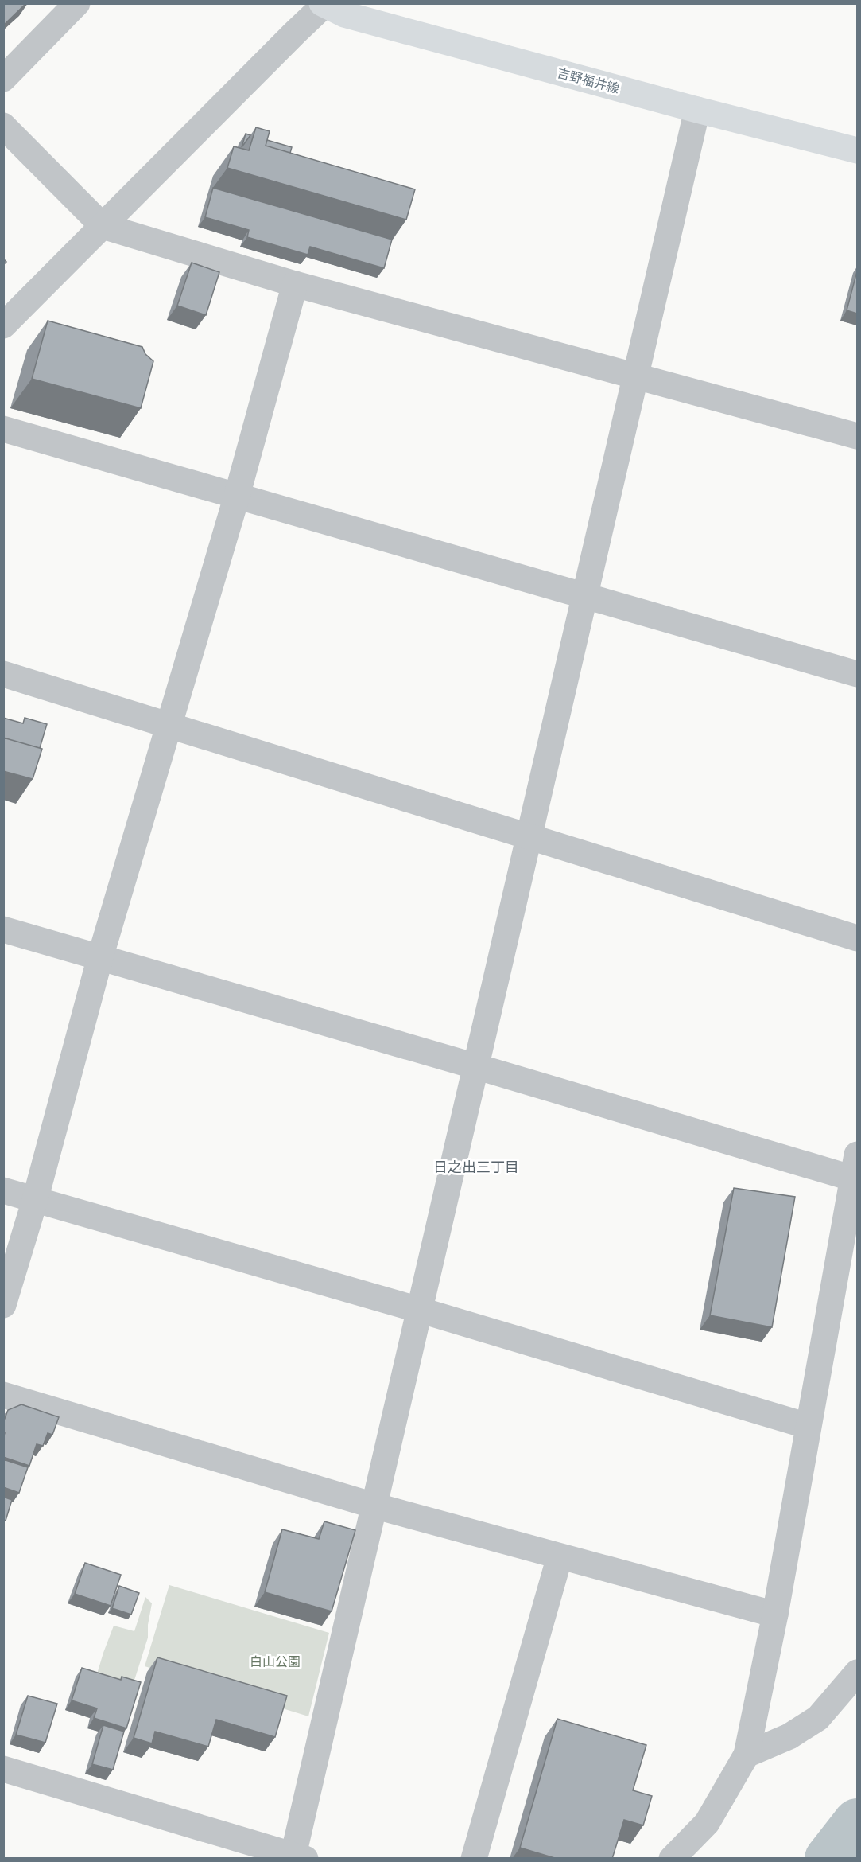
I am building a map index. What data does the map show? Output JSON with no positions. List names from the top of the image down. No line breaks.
{"streets":{"main road":["吉野福井線"]},"districts":["日之出三丁目"],"parks":["白山公園"]}
